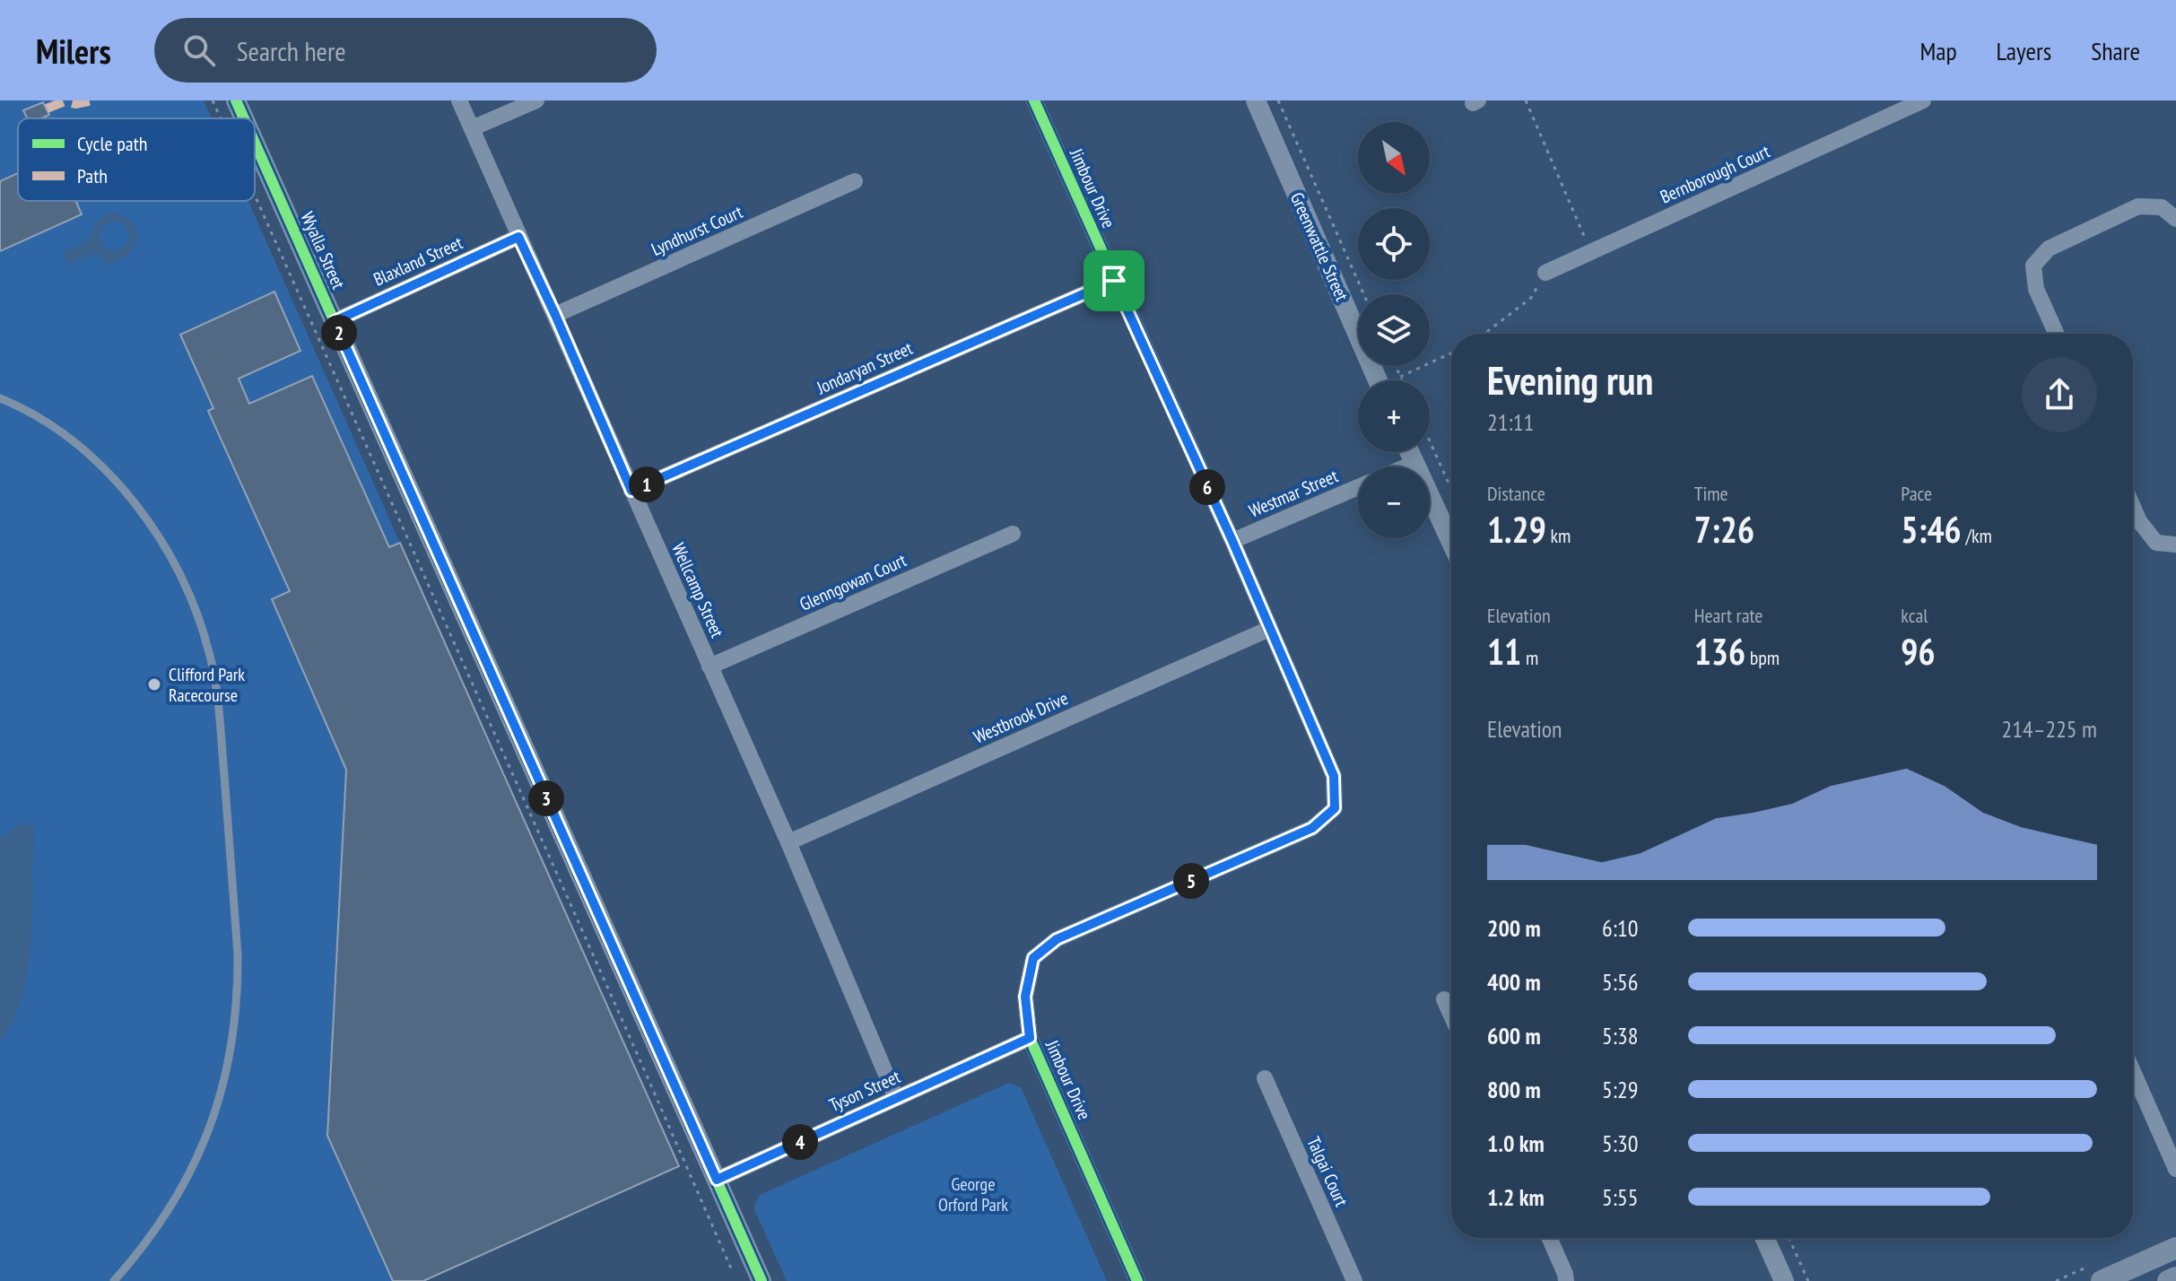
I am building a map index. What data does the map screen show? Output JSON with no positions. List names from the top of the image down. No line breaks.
{"streets":{"street":["Bernborough Court","Jimbour Drive","Lyndhurst Court","Greenwattle Street","Wyalla Street","Blaxland Street","Jondaryan Street","Westmar Street","Glenngowan Court","Wellcamp Street","Westbrook Drive","Tyson Street","Talgai Court"]},"crossings":[["Jimbour Drive","Jondaryan Street"],["Jimbour Drive","Westmar Street"],["Jimbour Drive","Westbrook Drive"],["Jimbour Drive","Tyson Street"],["Lyndhurst Court","Wellcamp Street"],["Wyalla Street","Blaxland Street"],["Wyalla Street","Tyson Street"],["Blaxland Street","Wellcamp Street"],["Jondaryan Street","Wellcamp Street"],["Glenngowan Court","Wellcamp Street"],["Wellcamp Street","Westbrook Drive"],["Wellcamp Street","Tyson Street"]],"parks":["George Orford Park"],"places":["Clifford Park Racecourse"],"legend":["Cycle path","Path"],"north":"bottom right","page":{"header":"Milers","search":"Search here","nav":["Map","Layers","Share"],"map_buttons":["+","−"],"pins":["2","1","6","3","5","4"],"heading":["Evening run","21:11"],"stats":[["Distance","1.29 km"],["Time","7:26"],["Pace","5:46 /km"],["Elevation","11 m"],["Heart rate","136 bpm"],["kcal","96"]],"chart":["Elevation","214–225 m"],"list":[{"name":"200 m","note":"6:10"},{"name":"400 m","note":"5:56"},{"name":"600 m","note":"5:38"},{"name":"800 m","note":"5:29"},{"name":"1.0 km","note":"5:30"},{"name":"1.2 km","note":"5:55"}]}}
